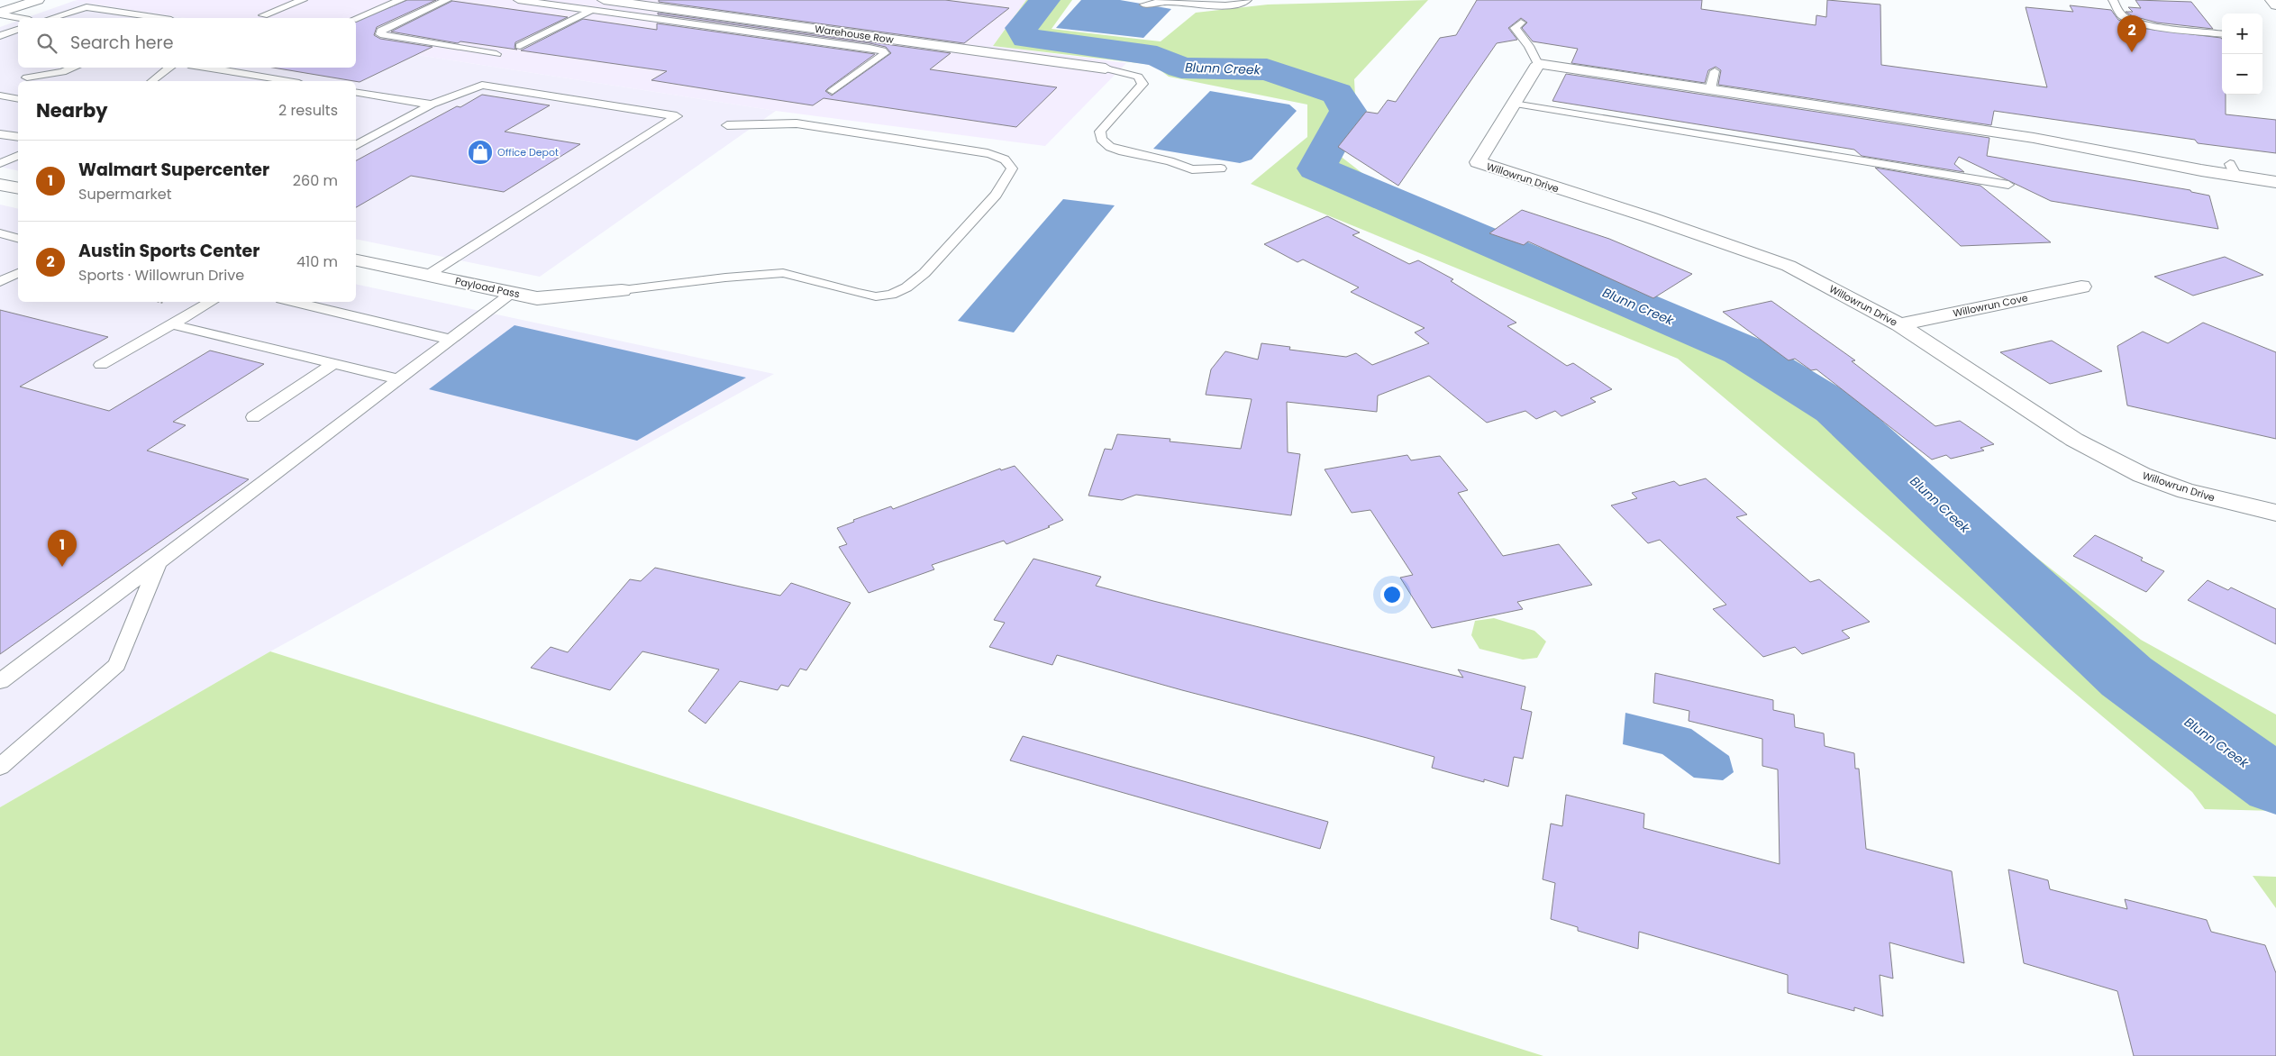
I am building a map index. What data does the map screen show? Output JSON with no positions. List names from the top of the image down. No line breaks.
{"streets":{"street":["Warehouse Row","Willowrun Drive","Payload Pass","Willowrun Cove"]},"crossings":[["Willowrun Drive","Willowrun Cove"]],"water":["Blunn Creek"],"places":{"shop":["Office Depot"]},"page":{"map_buttons":["+","−"],"pins":["2","1"],"search":"Search here","heading":["Nearby","2 results"],"list":[{"mark":"1","name":"Walmart Supercenter","note":"Supermarket","value":"260 m"},{"mark":"2","name":"Austin Sports Center","note":"Sports · Willowrun Drive","value":"410 m"}]}}
